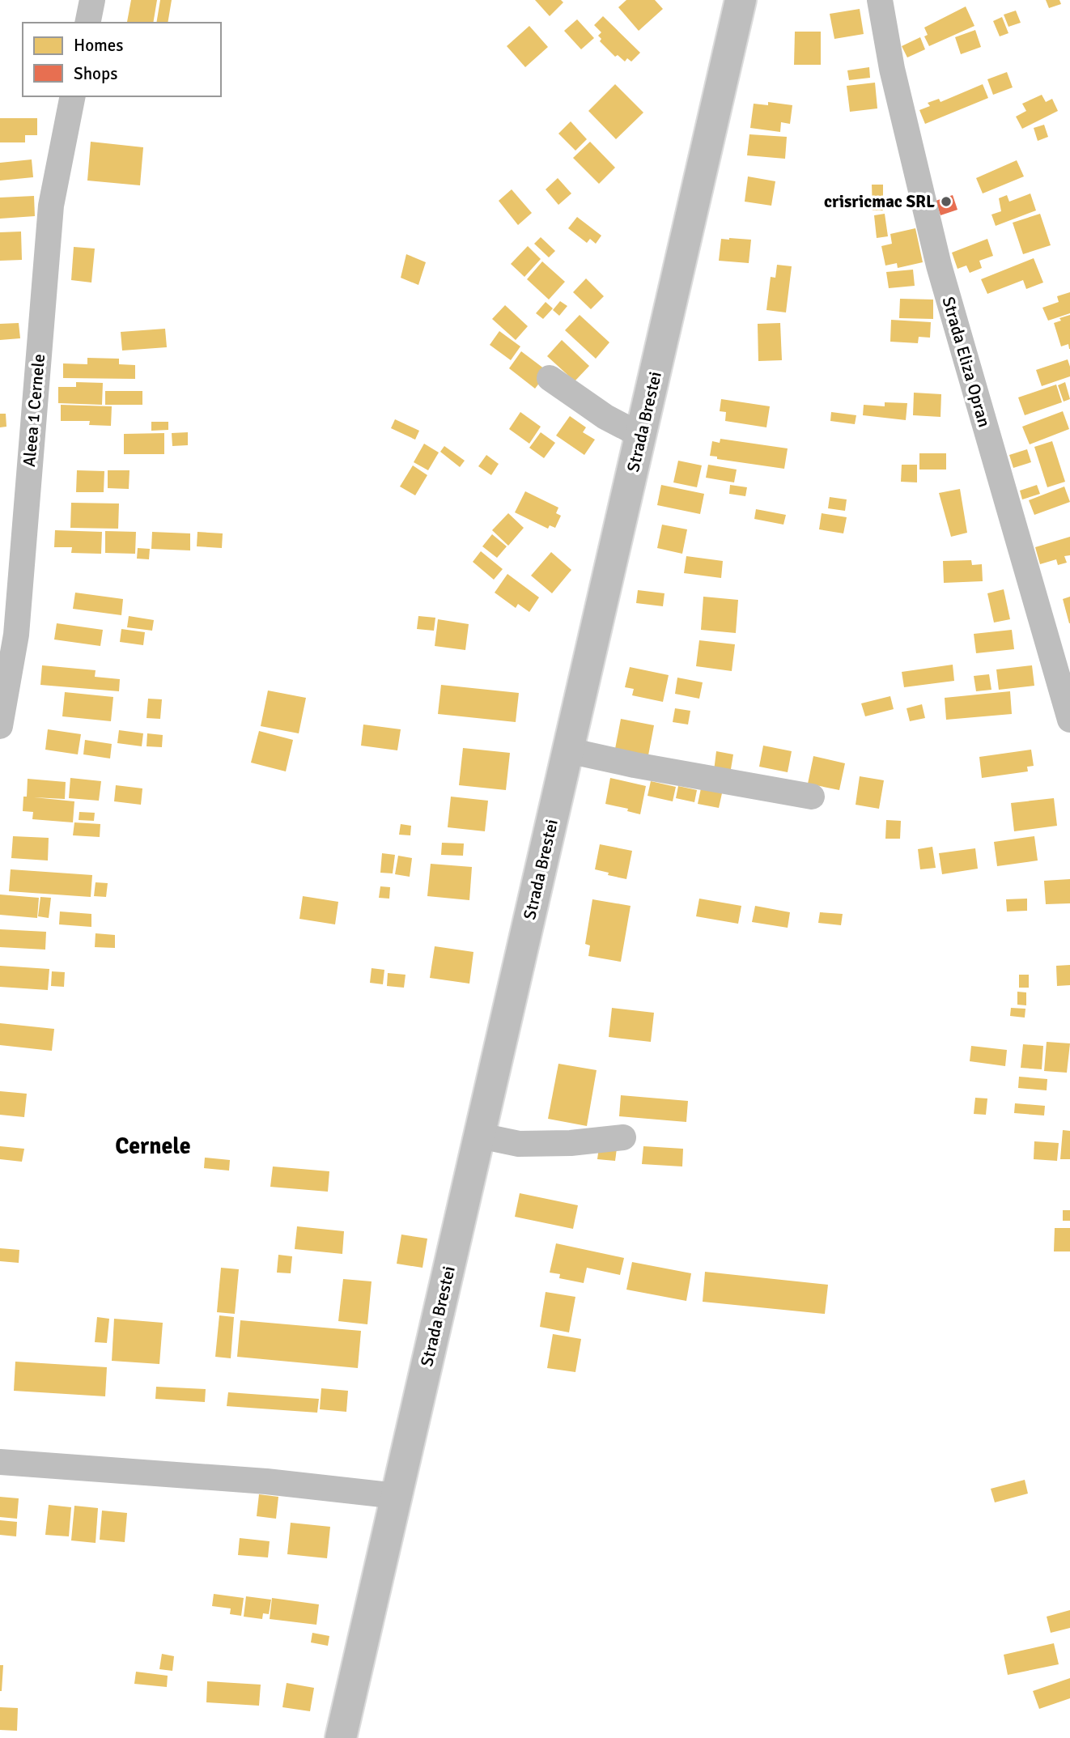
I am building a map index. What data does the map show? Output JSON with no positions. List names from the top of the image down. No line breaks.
{"streets":{"main road":["Strada Brestei"],"street":["Strada Eliza Opran","Aleea 1 Cernele"]},"districts":["Cernele"],"places":["crisricmac SRL"],"legend":["Homes","Shops"]}
